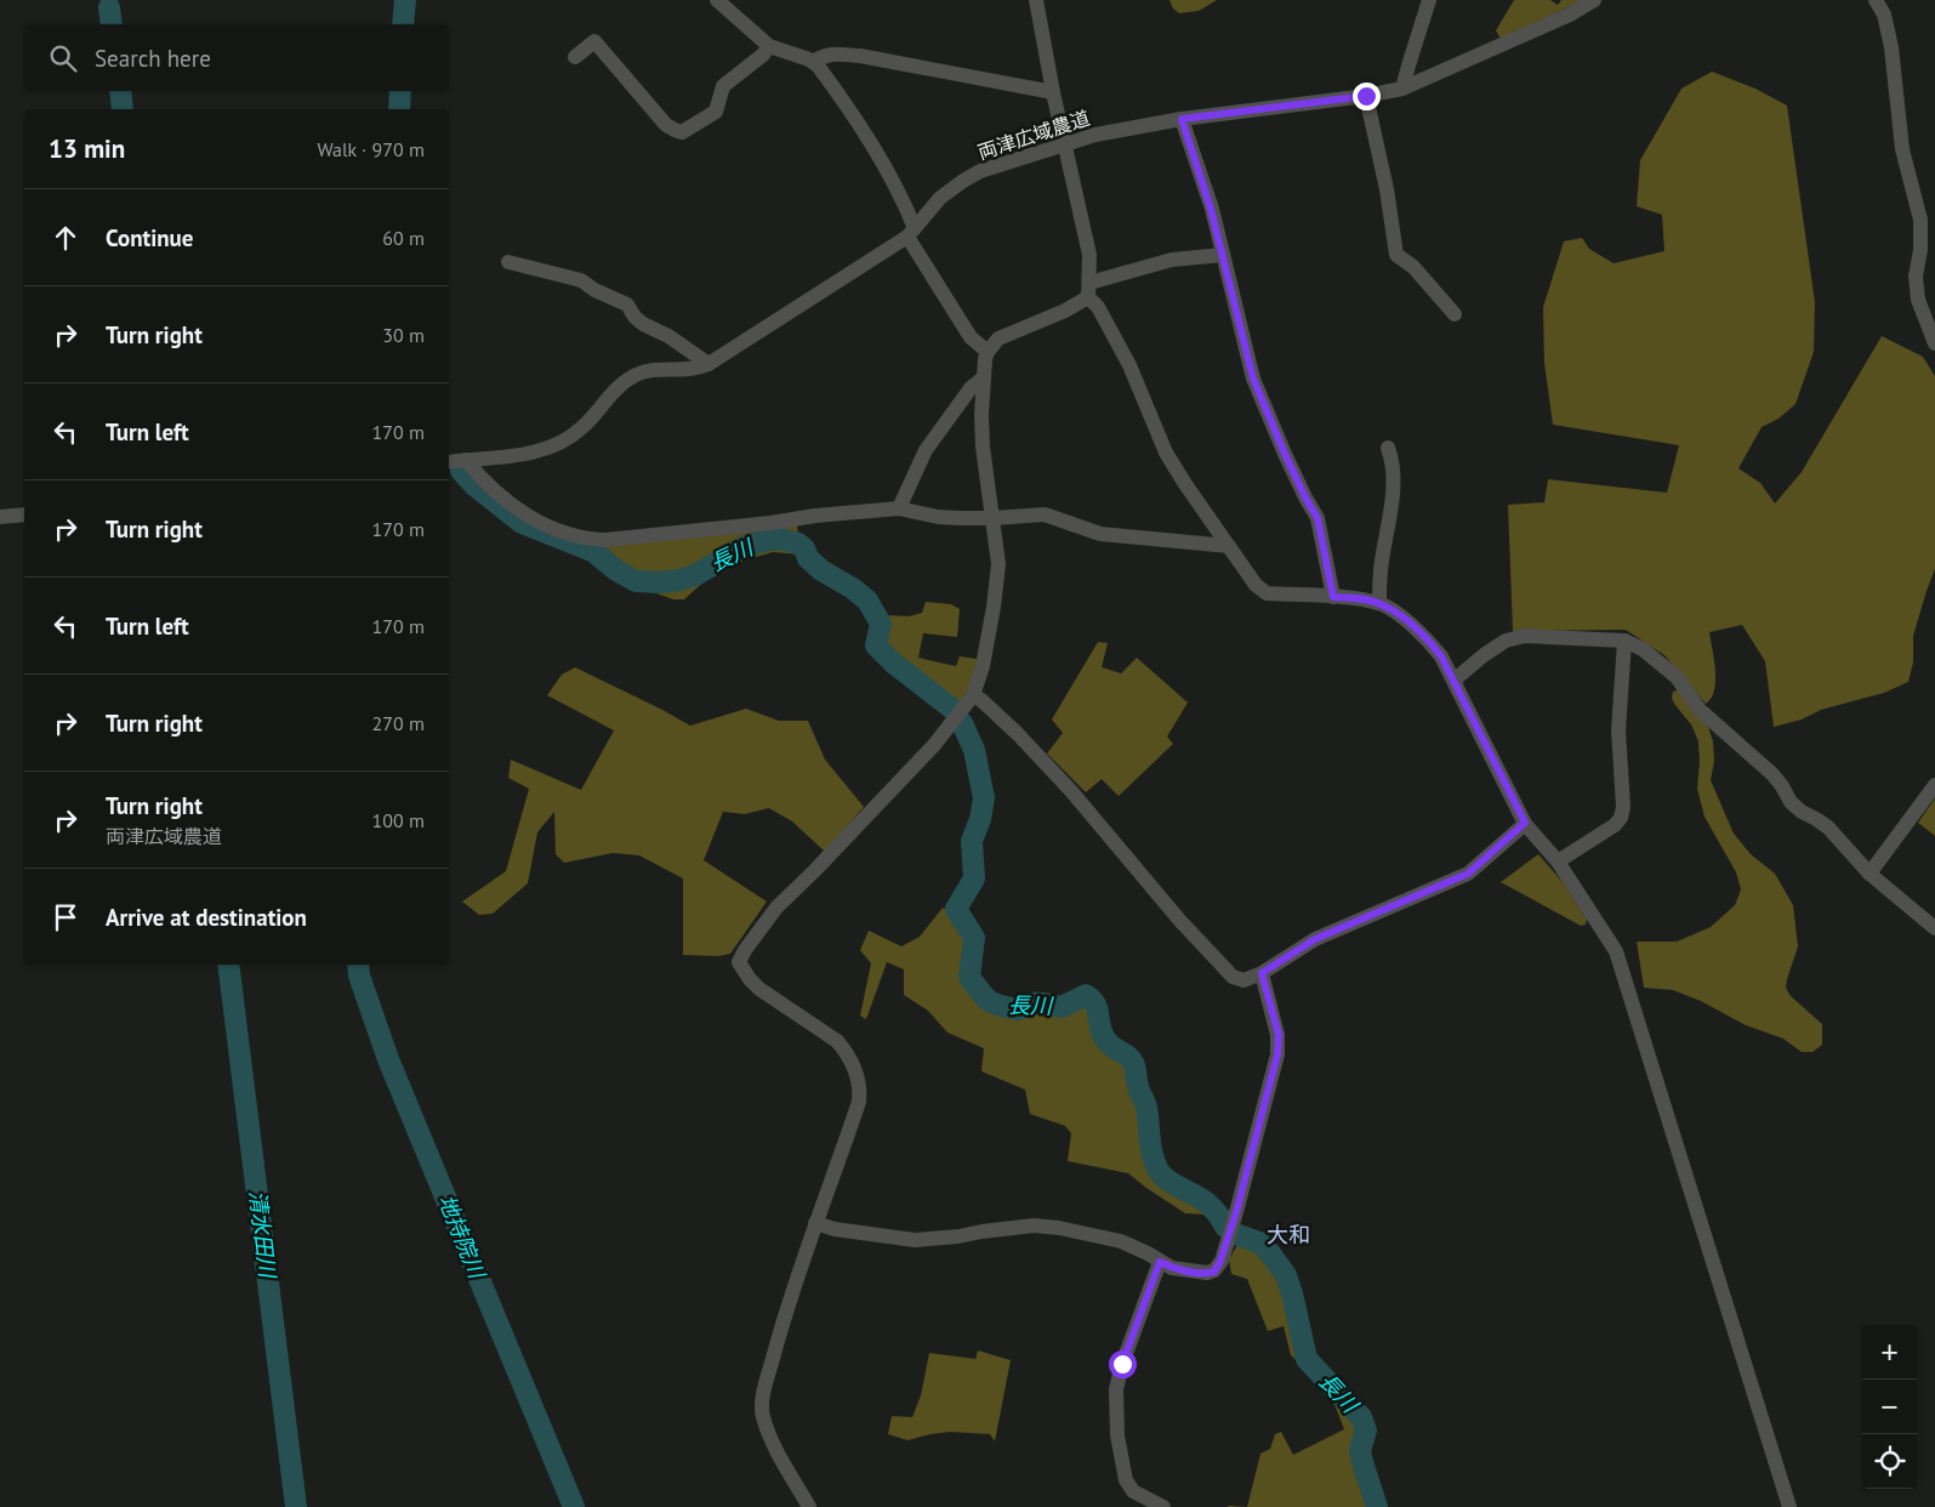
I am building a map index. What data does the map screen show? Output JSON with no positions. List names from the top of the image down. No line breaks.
{"streets":{"street":["両津広域農道"]},"districts":["大和"],"water":["長川","清水田川","地持院川"],"page":{"search":"Search here","heading":["13 min","Walk · 970 m"],"list":[["Continue","60 m"],["Turn right","30 m"],["Turn left","170 m"],["Turn right","170 m"],["Turn left","170 m"],["Turn right","270 m"],["Turn right","両津広域農道","100 m"],"Arrive at destination"],"map_buttons":["+","−"]}}
